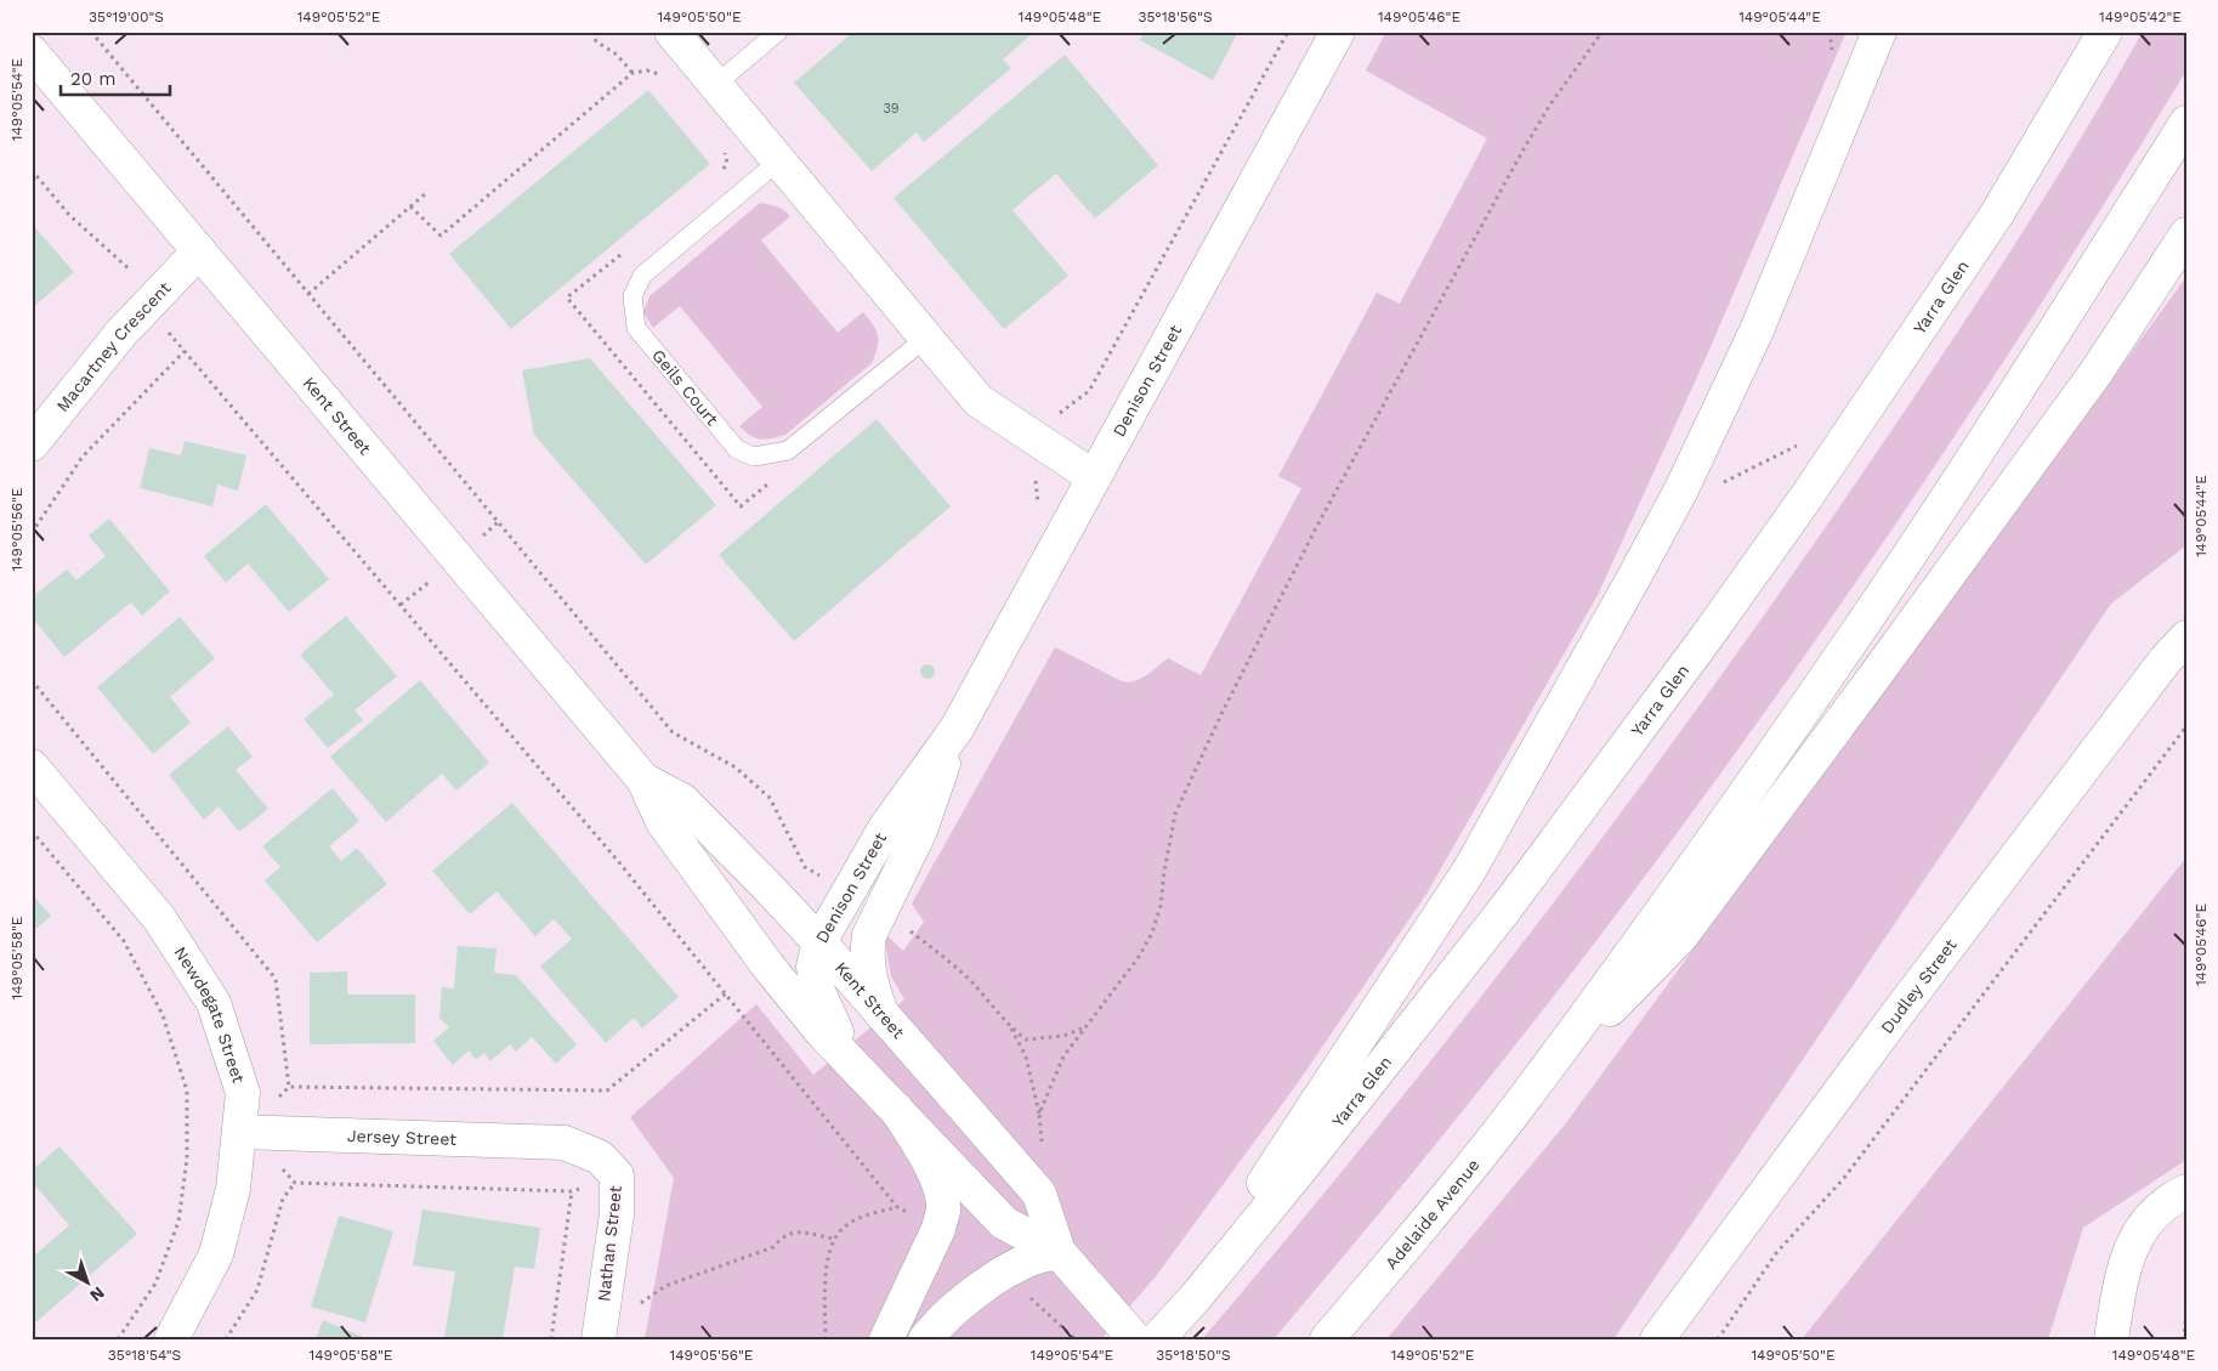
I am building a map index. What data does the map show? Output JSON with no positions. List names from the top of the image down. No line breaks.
{"streets":{"main road":["Yarra Glen","Macartney Crescent","Denison Street","Kent Street","Dudley Street","Newdegate Street","Jersey Street","Adelaide Avenue","Nathan Street"],"lane":["Geils Court"]},"crossings":[["Yarra Glen","Kent Street"],["Macartney Crescent","Kent Street"],["Denison Street","Kent Street"],["Newdegate Street","Jersey Street"],["Jersey Street","Nathan Street"]],"house_numbers":["39"],"scale_bar":"20 m","north":"bottom right","coordinates":["35°19'00\"S","149°05'52\"E","149°05'50\"E","149°05'48\"E","35°18'56\"S","149°05'46\"E","149°05'44\"E","149°05'42\"E","149°05'54\"E","149°05'56\"E","149°05'58\"E","35°18'54\"S","35°18'50\"S"]}
